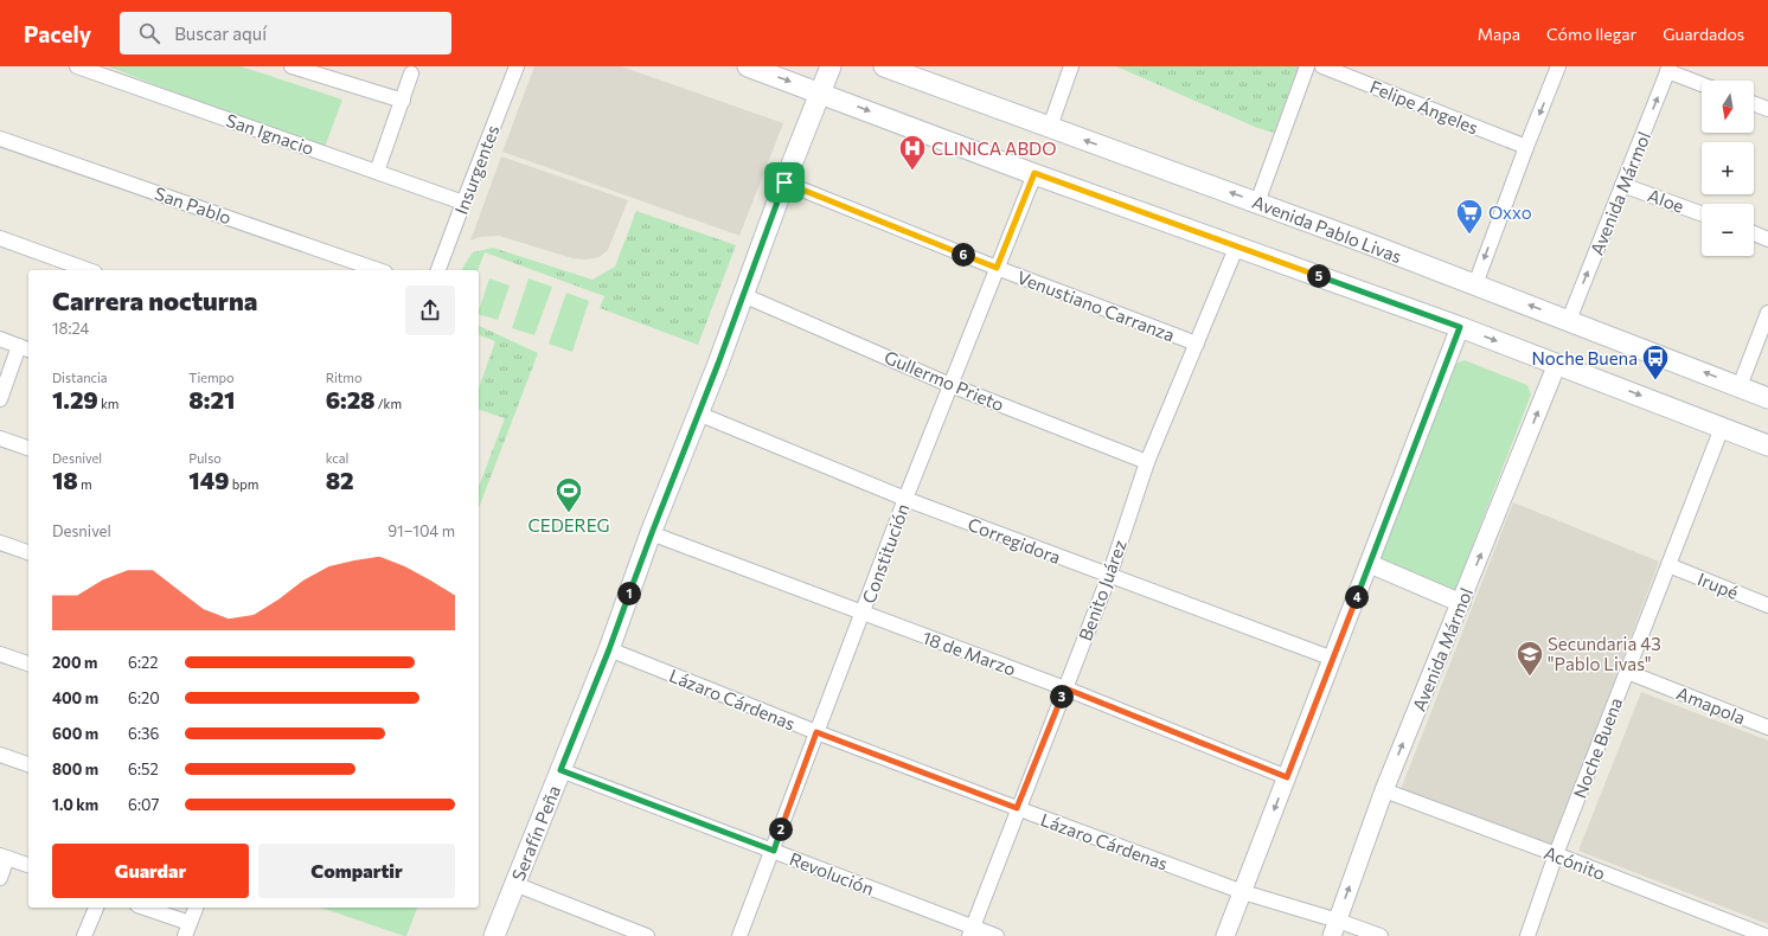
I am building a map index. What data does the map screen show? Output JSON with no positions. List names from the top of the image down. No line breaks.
{"streets":{"main road":["Avenida Pablo Livas","Serafín Peña"],"street":["Felipe Ángeles","San Ignacio","Insurgentes","Avenida Mármol","Aloe","San Pablo","Venustiano Carranza","Gullermo Prieto","Corregidora","Constitución","Irupé","Benito Juárez","18 de Marzo","Lázaro Cárdenas","Amapola","Noche Buena","Acónito","Revolución"]},"crossings":[["San Ignacio","Insurgentes"],["Avenida Mármol","Aloe"],["Avenida Mármol","Avenida Pablo Livas"],["Avenida Mármol","Lázaro Cárdenas"],["Avenida Mármol","Acónito"],["Venustiano Carranza","Constitución"],["Venustiano Carranza","Benito Juárez"],["Venustiano Carranza","Serafín Peña"],["Gullermo Prieto","Constitución"],["Gullermo Prieto","Benito Juárez"],["Gullermo Prieto","Serafín Peña"],["Corregidora","Constitución"],["Corregidora","Benito Juárez"],["Corregidora","Serafín Peña"],["Constitución","18 de Marzo"],["Constitución","Lázaro Cárdenas"],["Constitución","Revolución"],["Irupé","Noche Buena"],["Benito Juárez","18 de Marzo"],["Benito Juárez","Lázaro Cárdenas"],["Benito Juárez","Revolución"],["18 de Marzo","Serafín Peña"],["Lázaro Cárdenas","Serafín Peña"],["Amapola","Noche Buena"],["Noche Buena","Acónito"],["Serafín Peña","Revolución"]],"places":{"hospital":["CLINICA ABDO"],"supermarket":["Oxxo"],"bus stop":["Noche Buena"],"sports":["CEDEREG"],"school or university":["Secundaria 43 \"Pablo Livas\""]},"north":"bottom","page":{"header":"Pacely","search":"Buscar aquí","nav":["Mapa","Cómo llegar","Guardados"],"map_buttons":["+","−"],"pins":["6","5","1","4","3","2"],"heading":["Carrera nocturna","18:24"],"stats":[["Distancia","1.29 km"],["Tiempo","8:21"],["Ritmo","6:28 /km"],["Desnivel","18 m"],["Pulso","149 bpm"],["kcal","82"]],"chart":["Desnivel","91–104 m"],"list":[{"name":"200 m","note":"6:22"},{"name":"400 m","note":"6:20"},{"name":"600 m","note":"6:36"},{"name":"800 m","note":"6:52"},{"name":"1.0 km","note":"6:07"}],"buttons":["Guardar","Compartir"]}}
